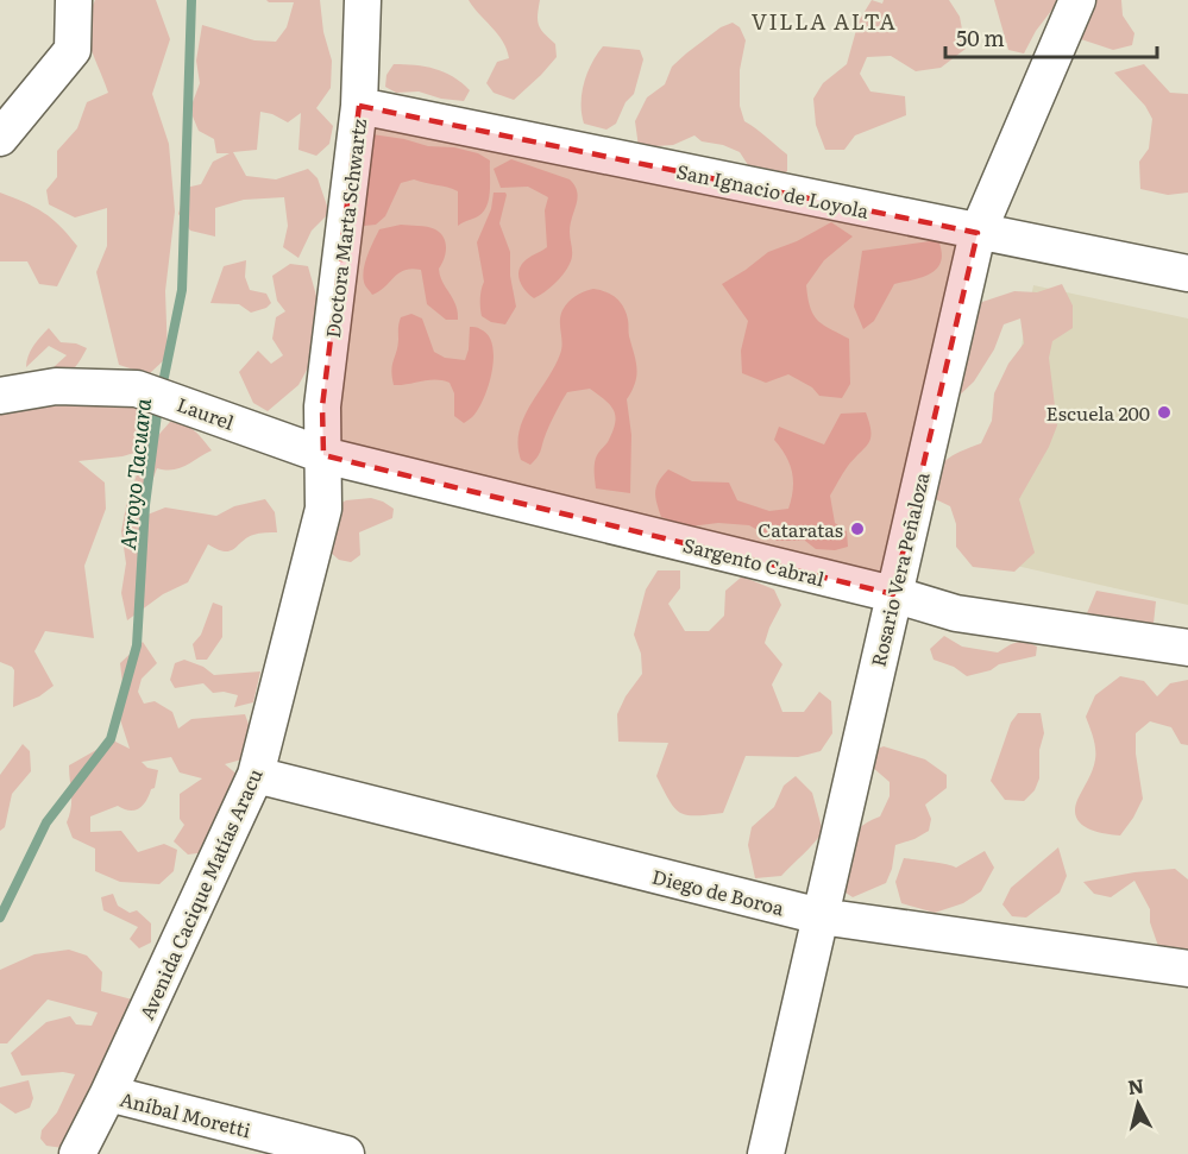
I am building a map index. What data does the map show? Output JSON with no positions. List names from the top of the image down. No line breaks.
{"streets":{"street":["San Ignacio de Loyola","Doctora Marta Schwartz","Laurel","Sargento Cabral","Rosario Vera Peñaloza","Diego de Boroa","Avenida Cacique Matías Aracu","Aníbal Moretti"]},"crossings":[["San Ignacio de Loyola","Doctora Marta Schwartz"],["San Ignacio de Loyola","Rosario Vera Peñaloza"],["Doctora Marta Schwartz","Laurel"],["Doctora Marta Schwartz","Sargento Cabral"],["Doctora Marta Schwartz","Avenida Cacique Matías Aracu"],["Laurel","Sargento Cabral"],["Laurel","Avenida Cacique Matías Aracu"],["Sargento Cabral","Rosario Vera Peñaloza"],["Sargento Cabral","Avenida Cacique Matías Aracu"],["Rosario Vera Peñaloza","Diego de Boroa"],["Diego de Boroa","Avenida Cacique Matías Aracu"],["Avenida Cacique Matías Aracu","Aníbal Moretti"]],"districts":["VILLA ALTA"],"water":["Arroyo Tacuara"],"places":["Escuela 200","Cataratas"],"scale_bar":"50 m","north":"top"}
